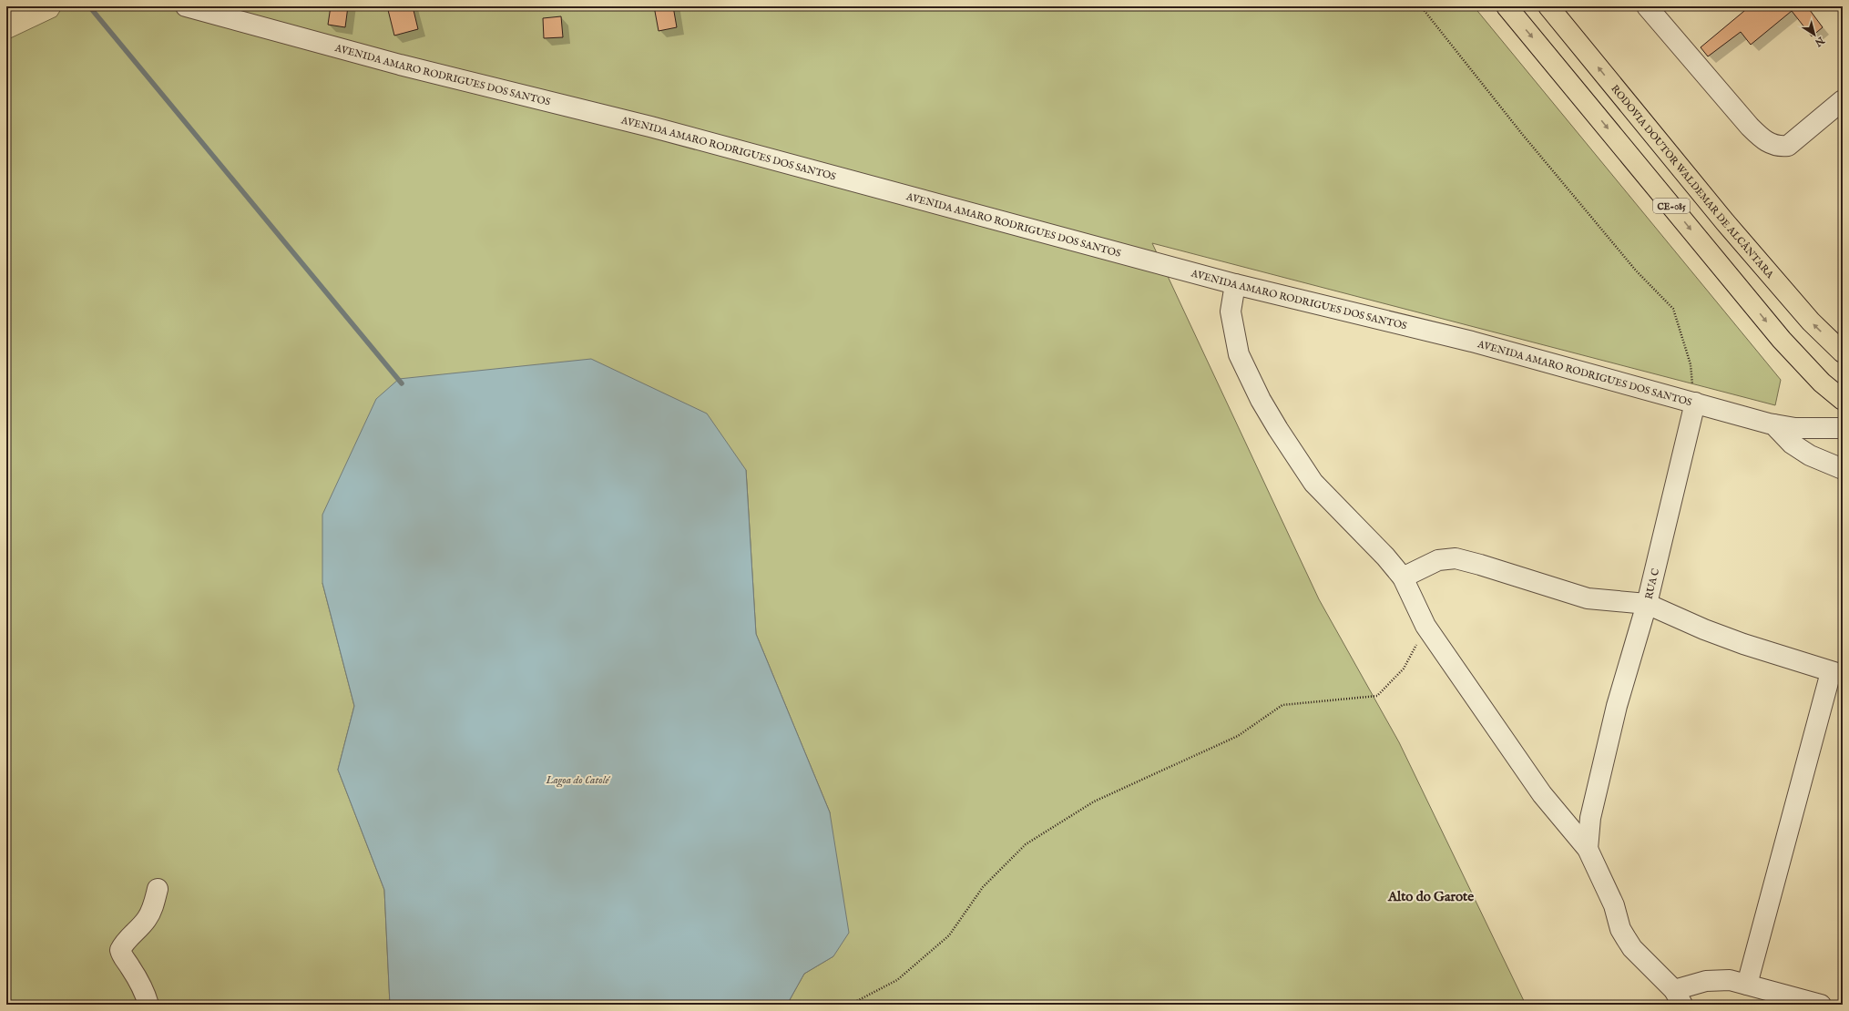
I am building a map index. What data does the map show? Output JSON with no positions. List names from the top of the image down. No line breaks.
{"streets":{"highway":["RODOVIA DOUTOR WALDEMAR DE ALCÂNTARA","CE-085"],"street":["AVENIDA AMARO RODRIGUES DOS SANTOS","RUA C"]},"crossings":[["AVENIDA AMARO RODRIGUES DOS SANTOS","RUA C"]],"districts":["Alto do Garote"],"water":["Lagoa do Catolé"],"north":"bottom right"}
